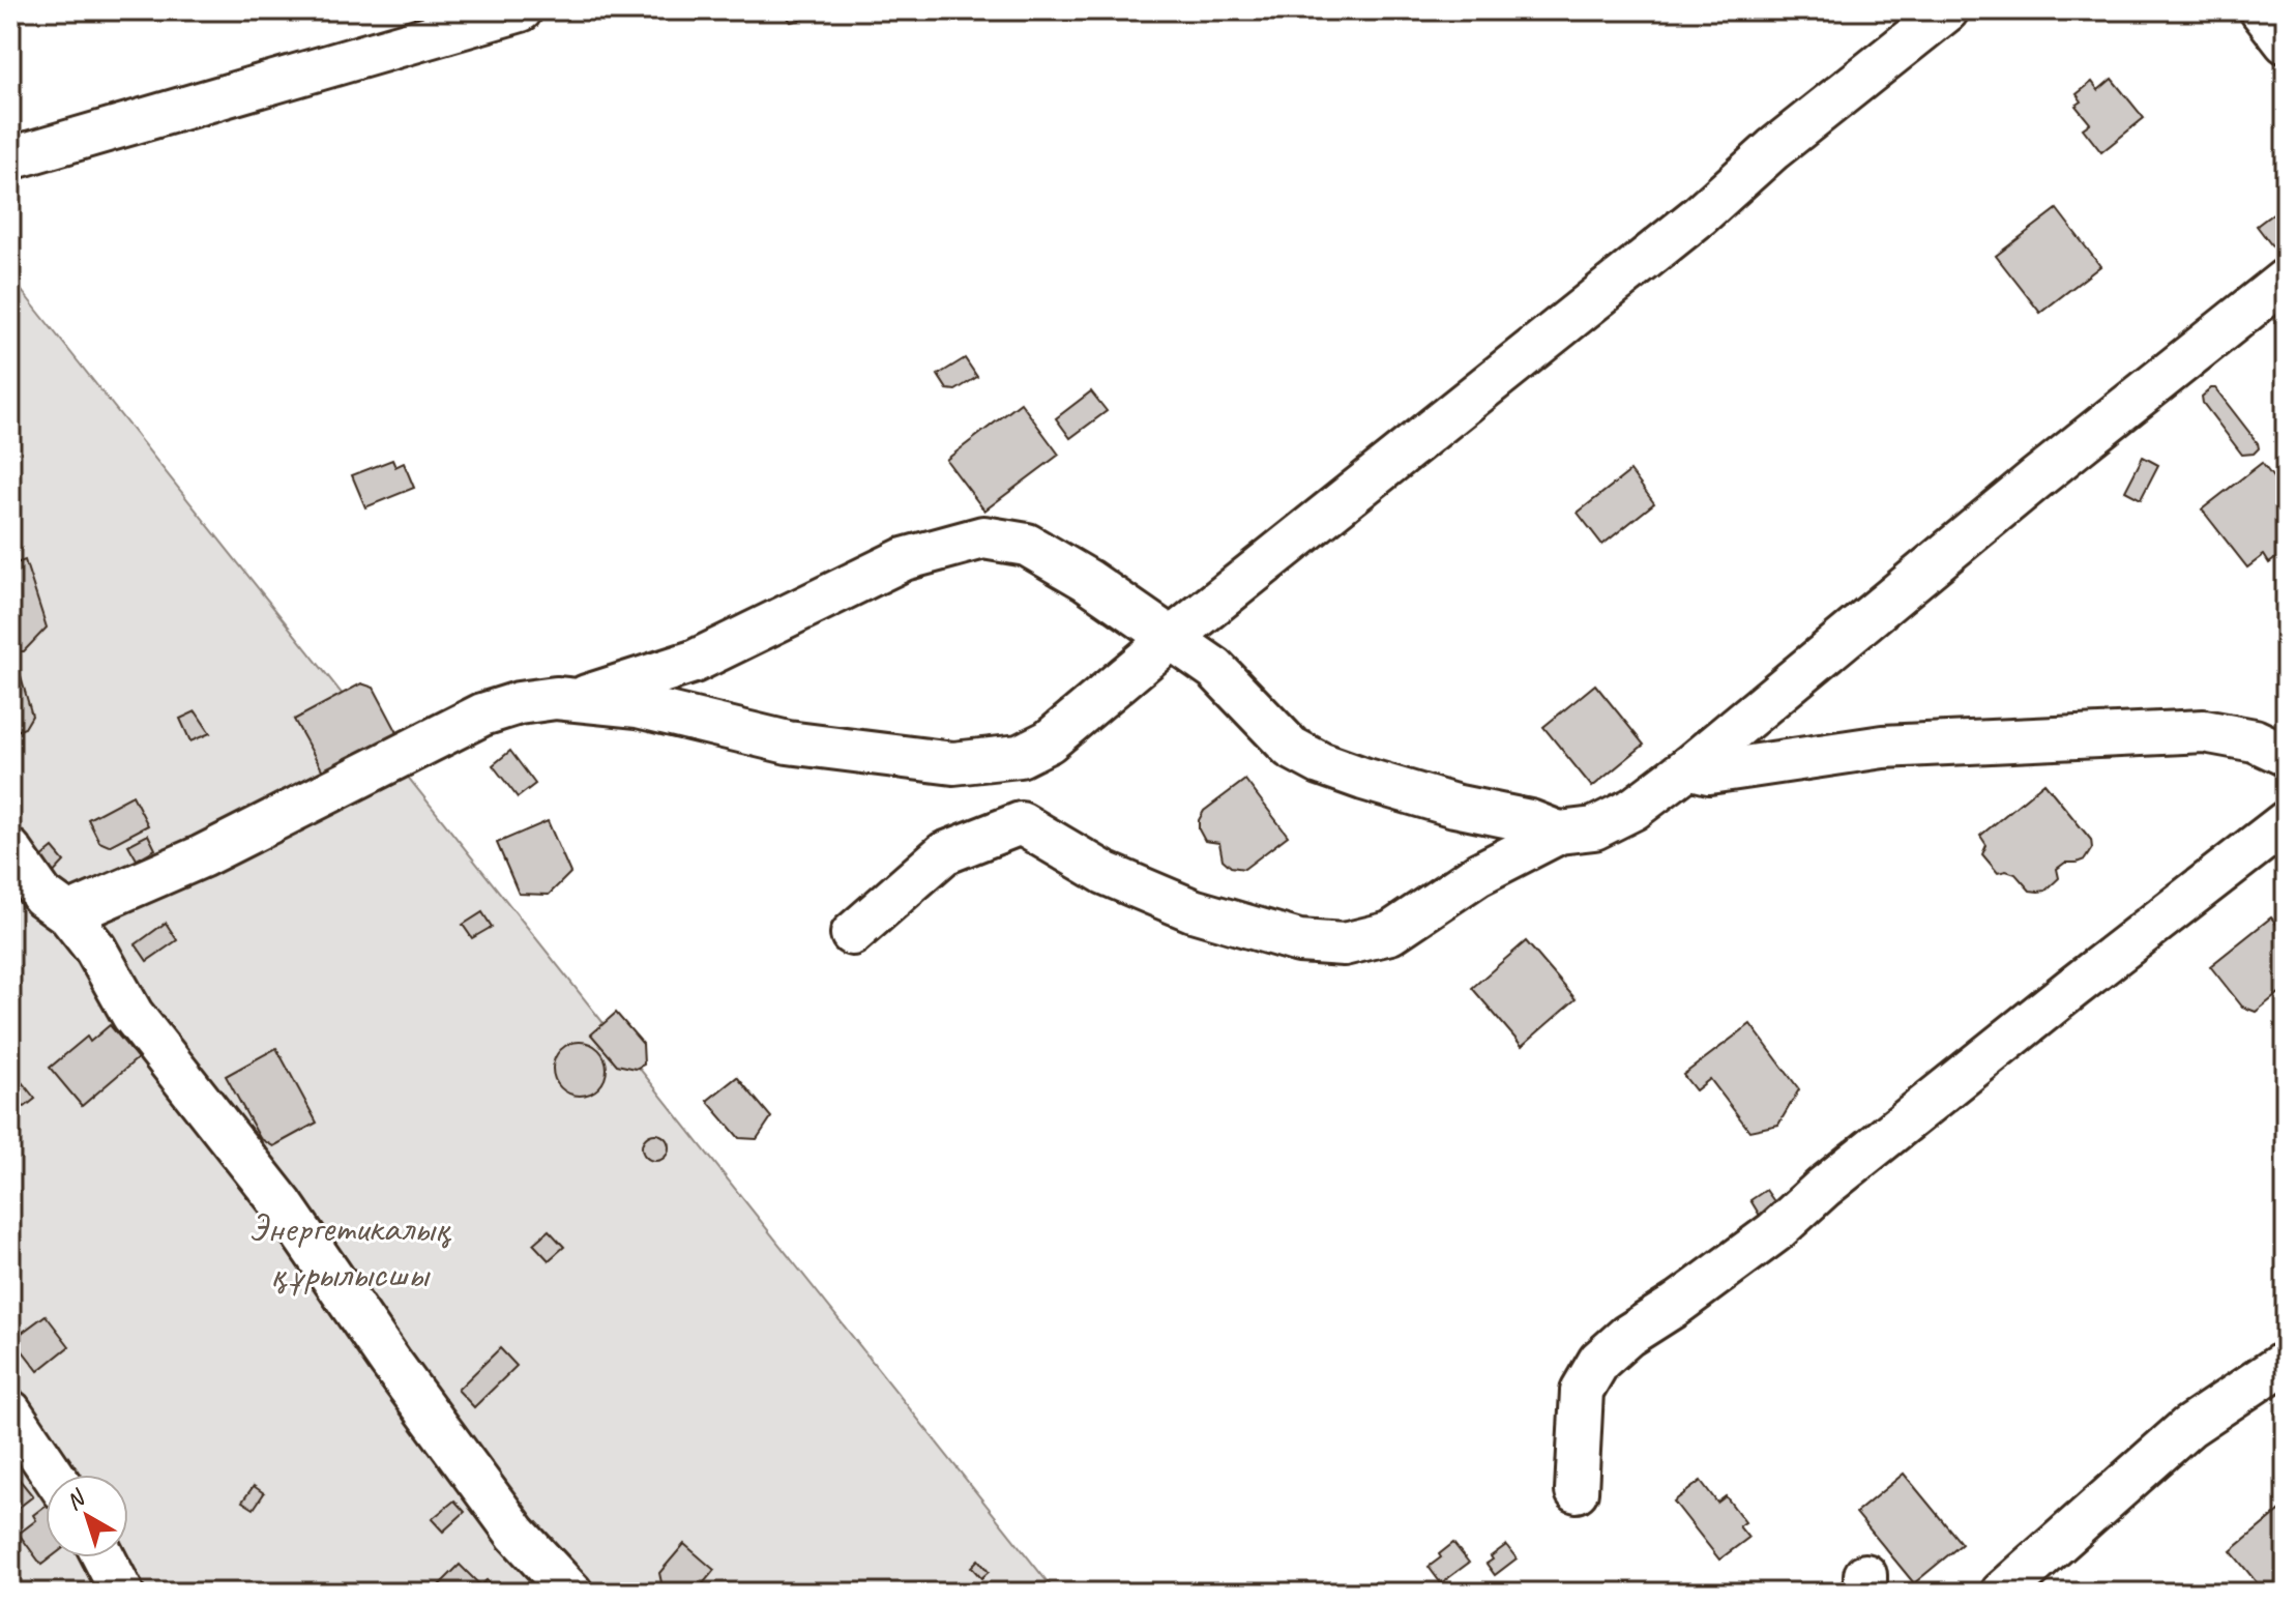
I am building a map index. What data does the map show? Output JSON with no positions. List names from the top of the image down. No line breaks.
{"parks":["Энергетикалық құрылысшы"],"north":"top left"}
